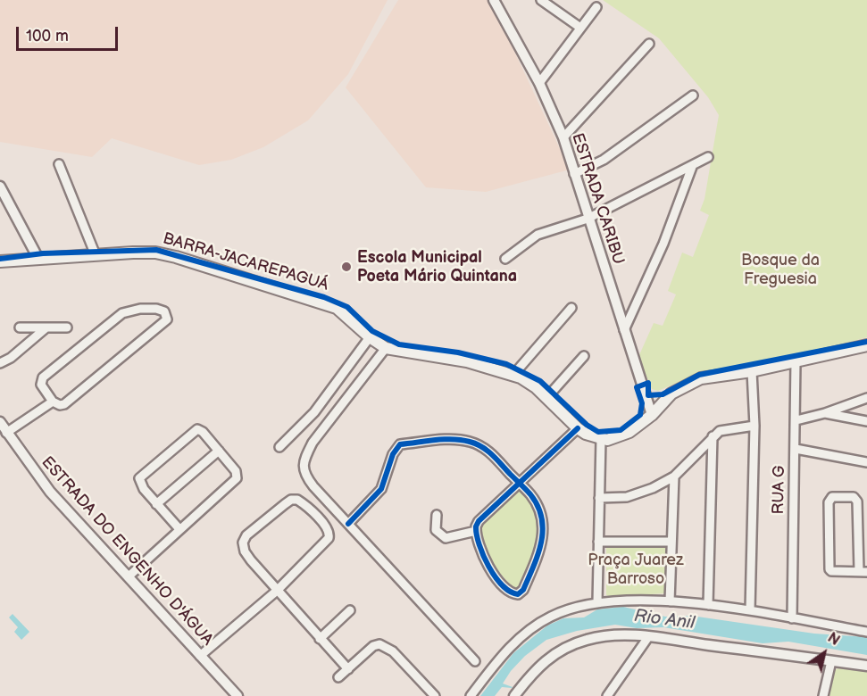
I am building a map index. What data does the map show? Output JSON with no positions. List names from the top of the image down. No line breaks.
{"streets":{"street":["ESTRADA CARIBU","RUA G","ESTRADA DO ENGENHO D'ÁGUA"],"cycle path":["BARRA-JACAREPAGUÁ"]},"water":["Rio Anil"],"parks":["Bosque da Freguesia","Praça Juarez Barroso"],"places":["Escola Municipal Poeta Mário Quintana"],"scale_bar":"100 m","north":"top right"}
